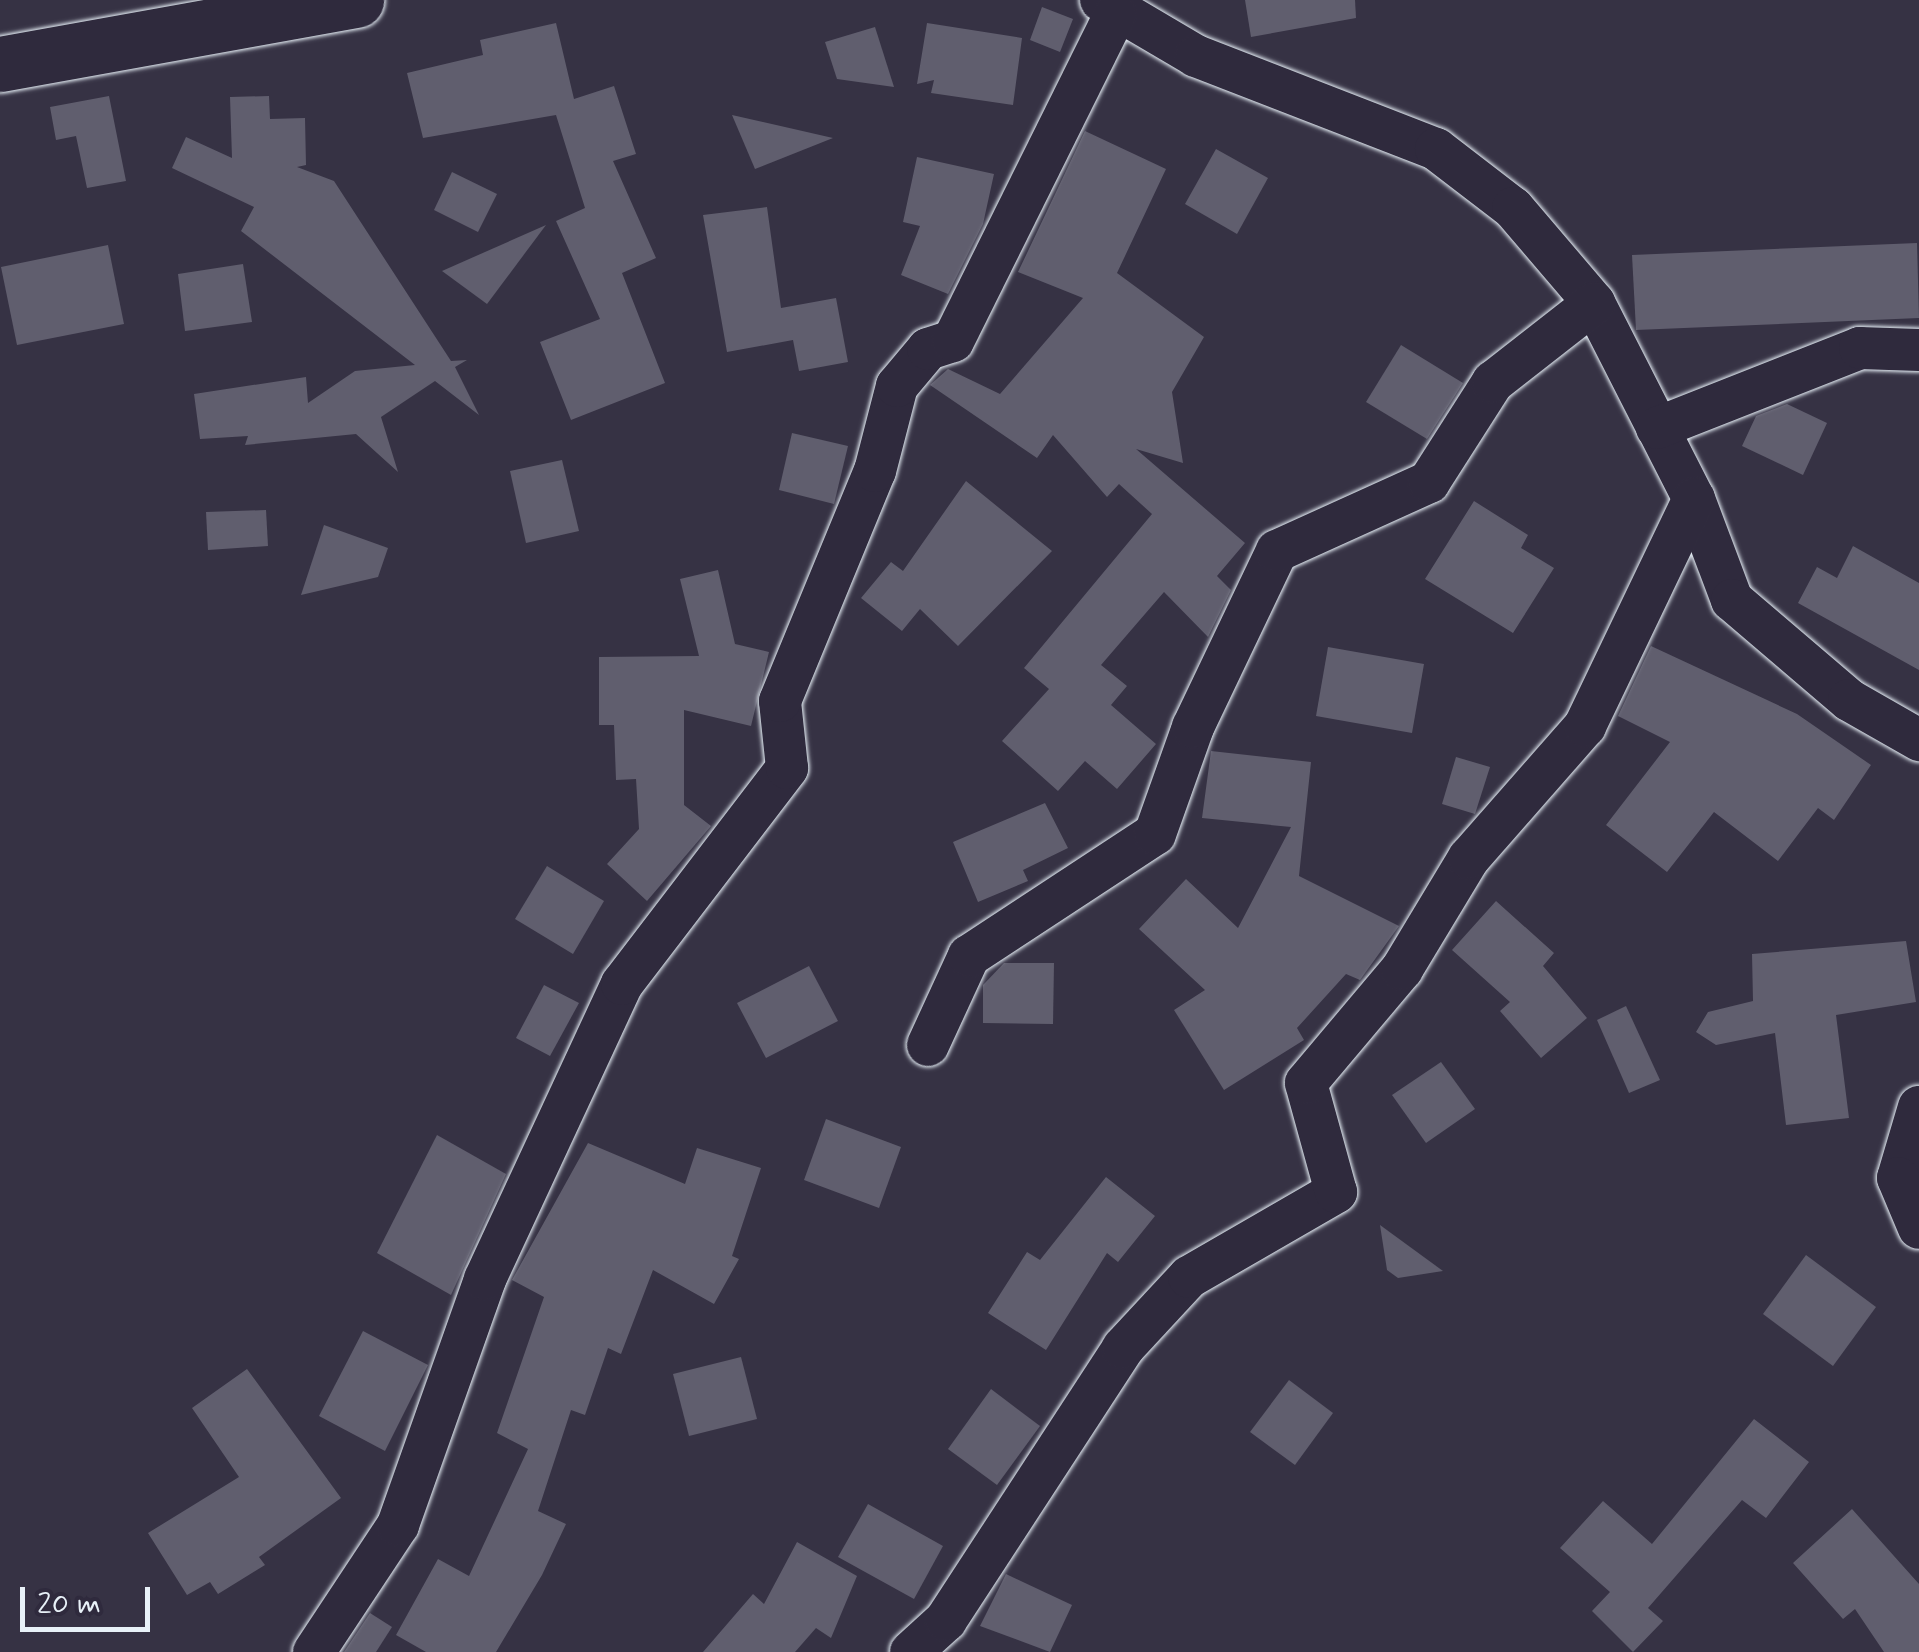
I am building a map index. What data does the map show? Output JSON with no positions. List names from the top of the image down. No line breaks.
{"scale_bar":"20 m"}
